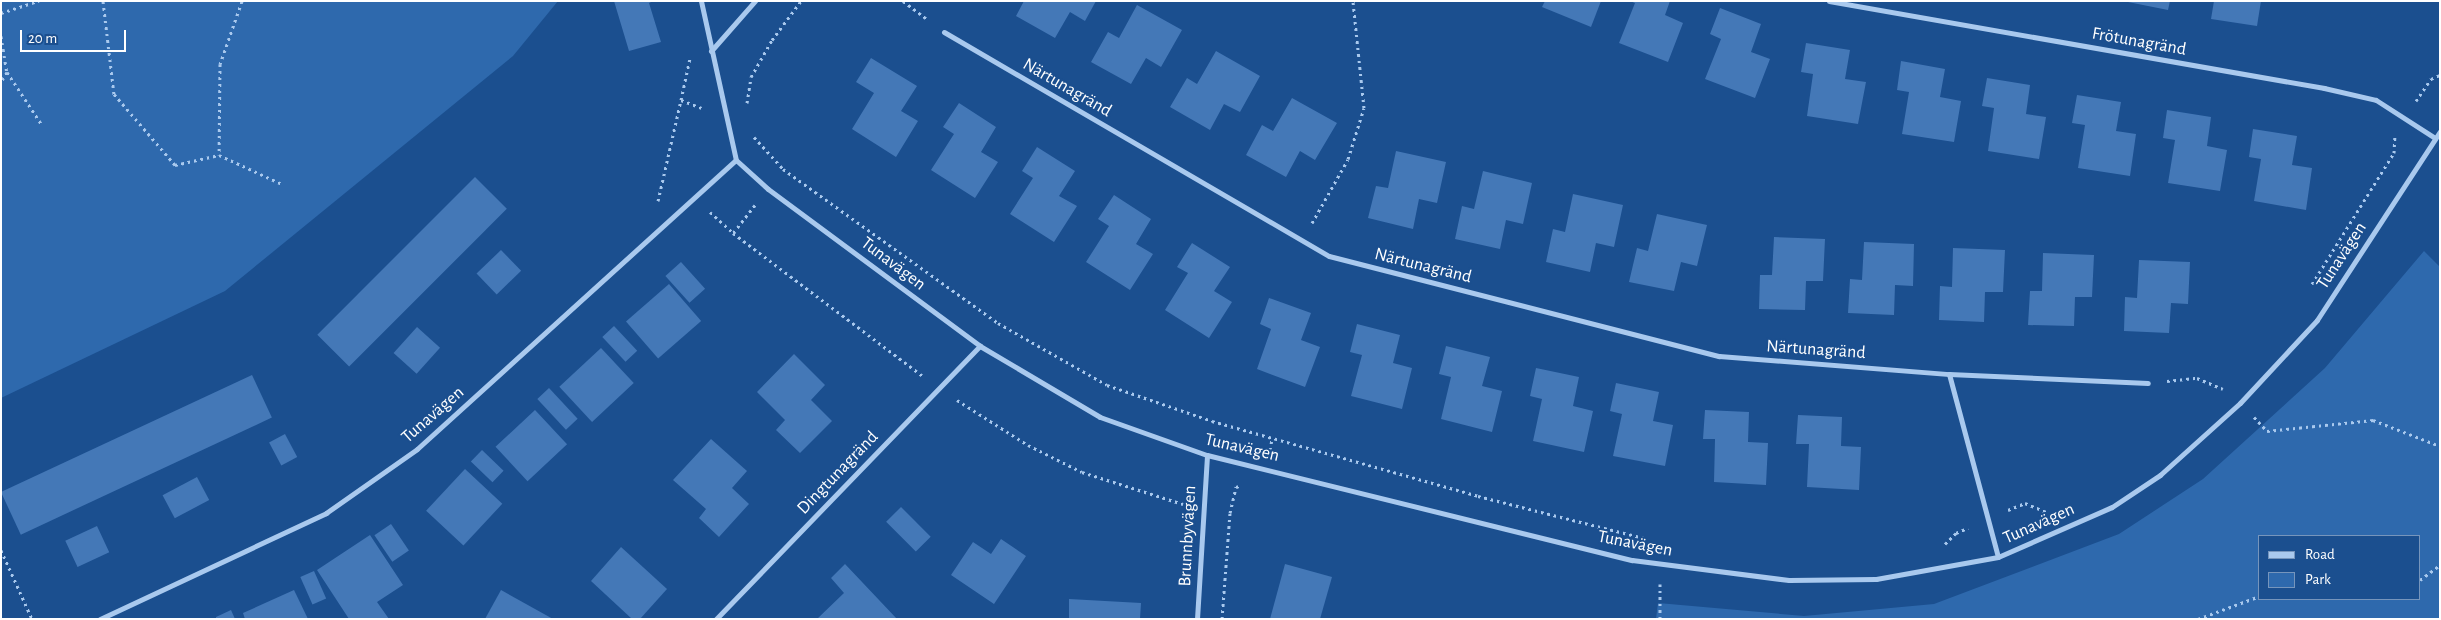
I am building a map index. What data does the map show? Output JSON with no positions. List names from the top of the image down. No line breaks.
{"streets":{"street":["Frötunagränd","Närtunagränd","Tunavägen","Dingtunagränd","Brunnbyvägen"]},"crossings":[["Frötunagränd","Tunavägen"],["Tunavägen","Dingtunagränd"],["Tunavägen","Brunnbyvägen"]],"legend":["Road","Park"],"scale_bar":"20 m"}
